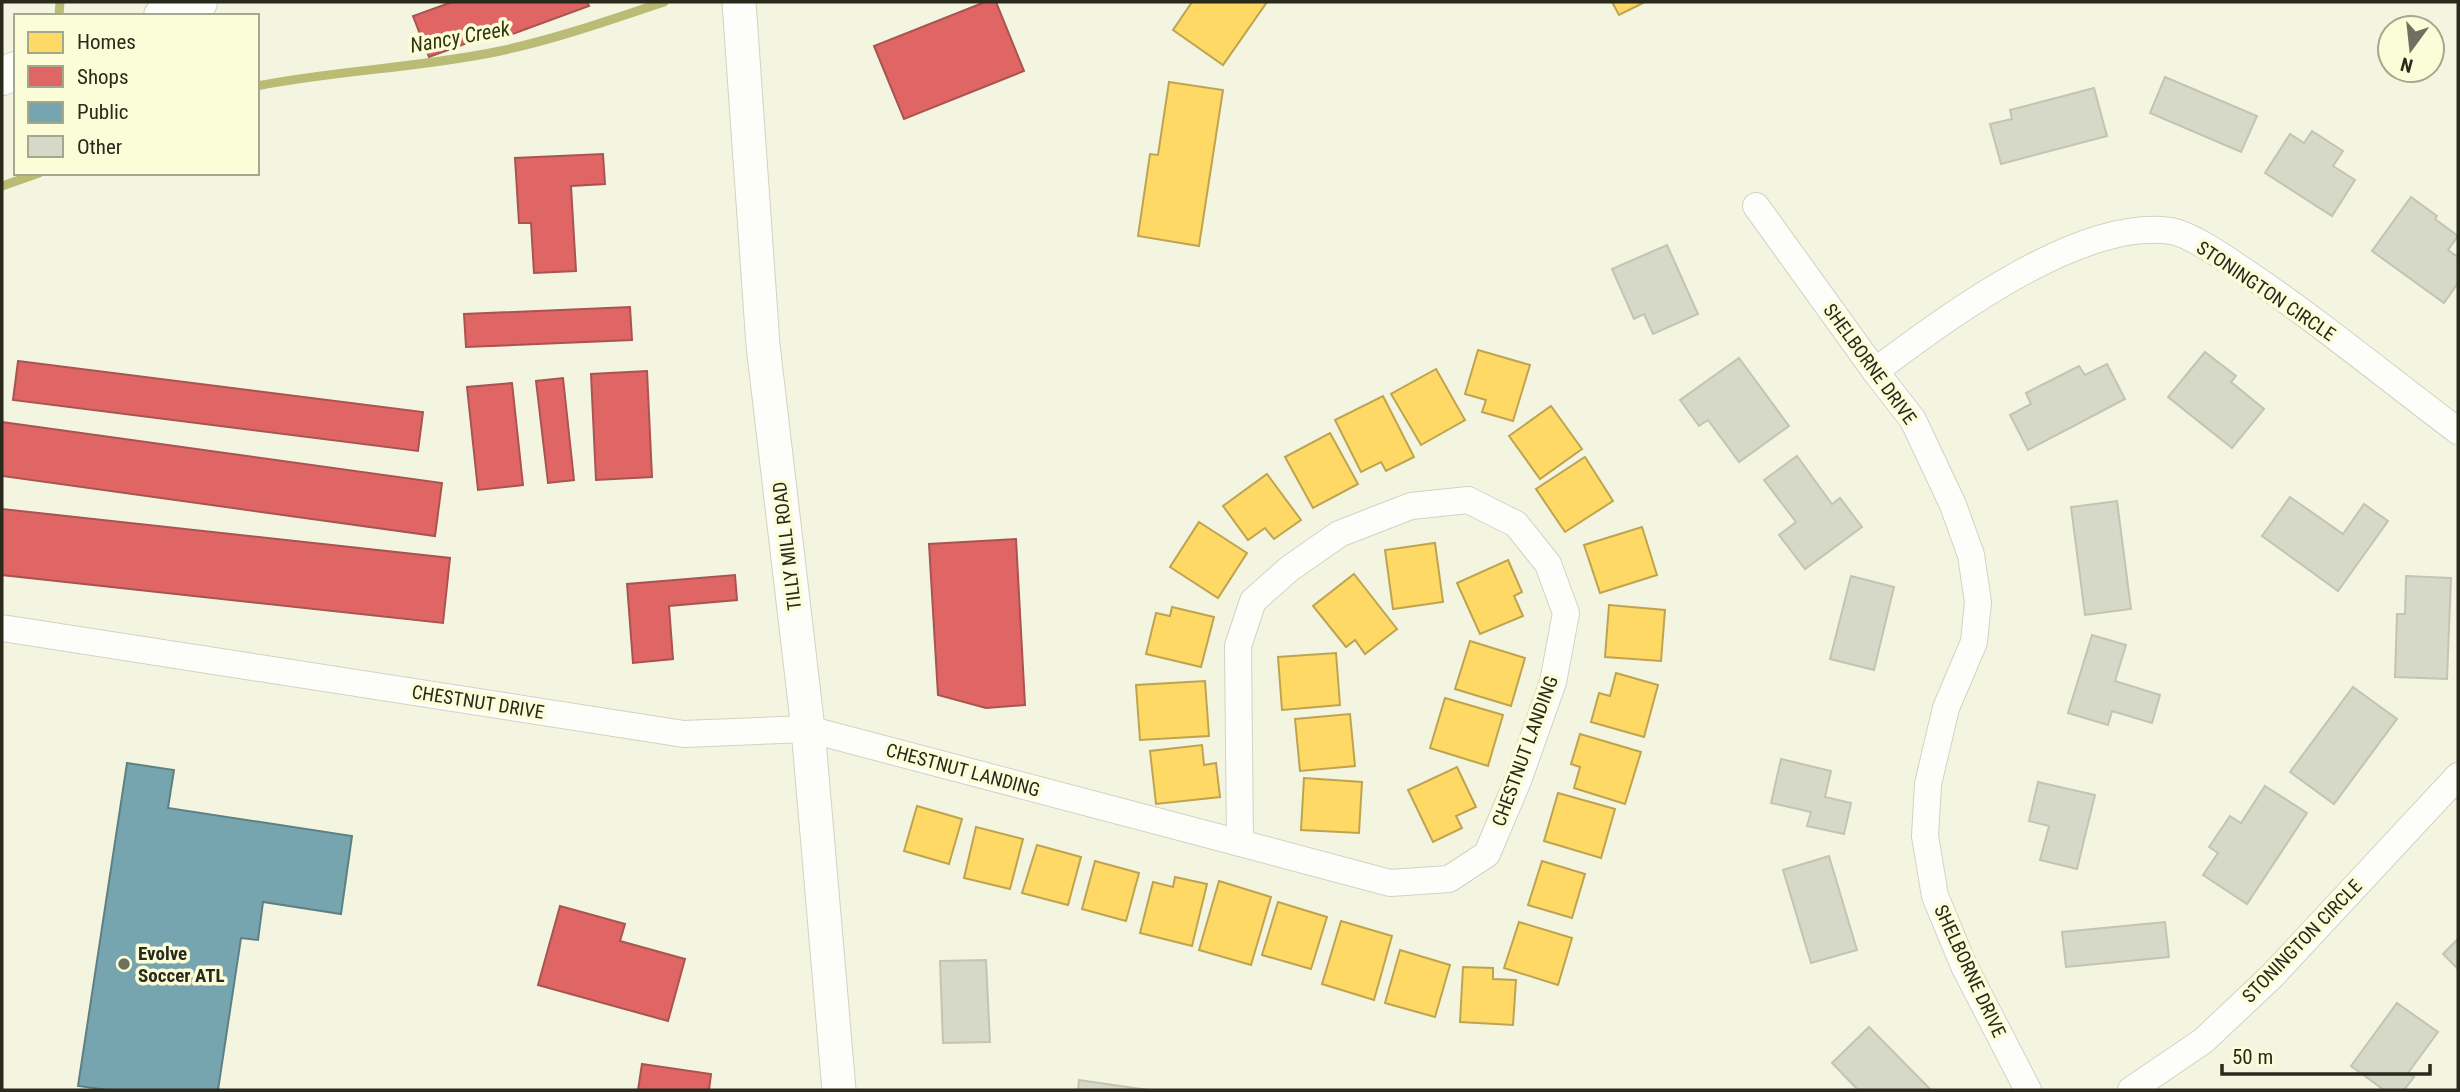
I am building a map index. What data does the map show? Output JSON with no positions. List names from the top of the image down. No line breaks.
{"streets":{"street":["STONINGTON CIRCLE","SHELBORNE DRIVE","TILLY MILL ROAD","CHESTNUT DRIVE","CHESTNUT LANDING"]},"crossings":[["STONINGTON CIRCLE","SHELBORNE DRIVE"],["TILLY MILL ROAD","CHESTNUT DRIVE"],["TILLY MILL ROAD","CHESTNUT LANDING"],["CHESTNUT DRIVE","CHESTNUT LANDING"]],"water":["Nancy Creek"],"places":["Evolve Soccer ATL"],"legend":["Homes","Shops","Public","Other"],"scale_bar":"50 m","north":"bottom"}
